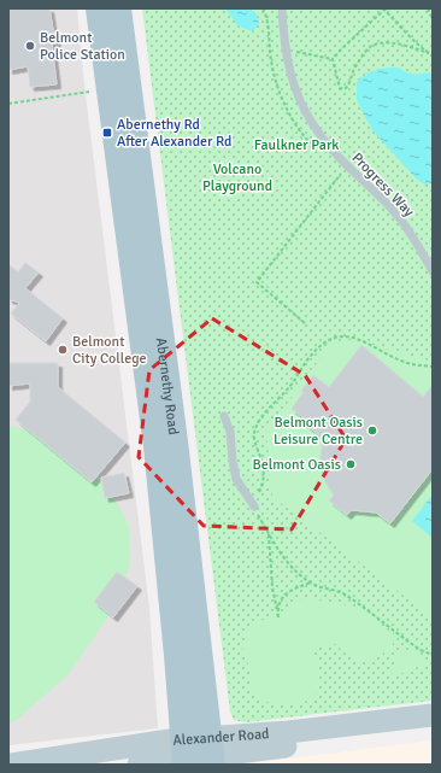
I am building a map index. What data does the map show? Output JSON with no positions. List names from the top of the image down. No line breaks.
{"streets":{"main road":["Abernethy Road","Alexander Road"],"lane":["Progress Way"]},"crossings":[["Abernethy Road","Alexander Road"]],"parks":["Faulkner Park","Volcano Playground"],"places":{"other":["Belmont Police Station","Belmont City College","Belmont Oasis Leisure Centre","Belmont Oasis"],"transit":["Abernethy Rd After Alexander Rd"]}}
